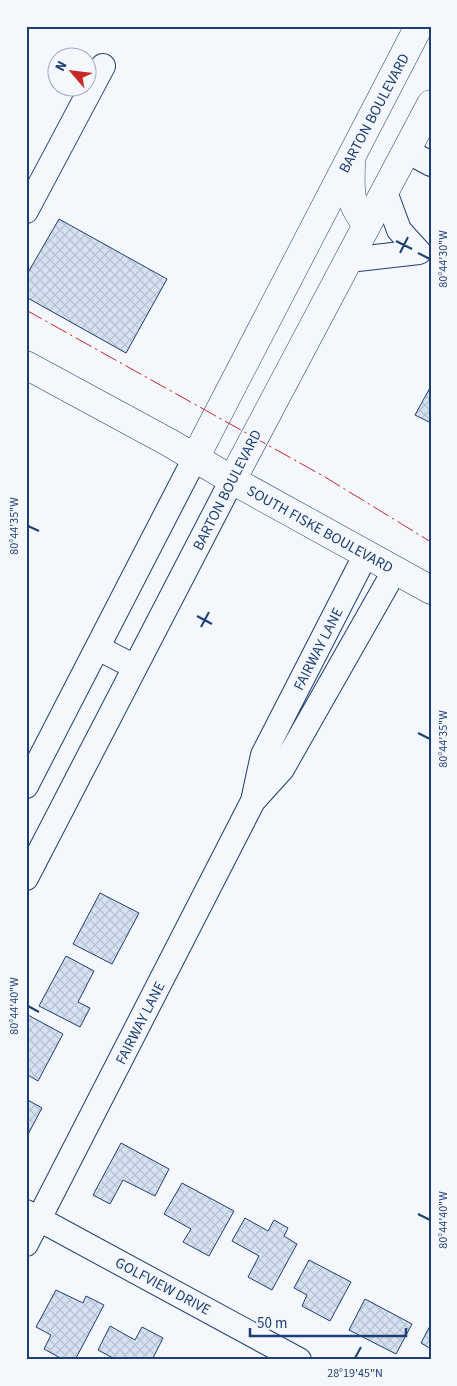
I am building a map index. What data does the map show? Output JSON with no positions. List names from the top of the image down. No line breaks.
{"streets":{"main road":["BARTON BOULEVARD","SOUTH FISKE BOULEVARD"],"street":["FAIRWAY LANE","GOLFVIEW DRIVE"]},"crossings":[["BARTON BOULEVARD","SOUTH FISKE BOULEVARD"],["SOUTH FISKE BOULEVARD","FAIRWAY LANE"],["FAIRWAY LANE","GOLFVIEW DRIVE"]],"scale_bar":"50 m","north":"top left","coordinates":["80°44'30\"W","80°44'35\"W","80°44'40\"W","28°19'45\"N"]}
